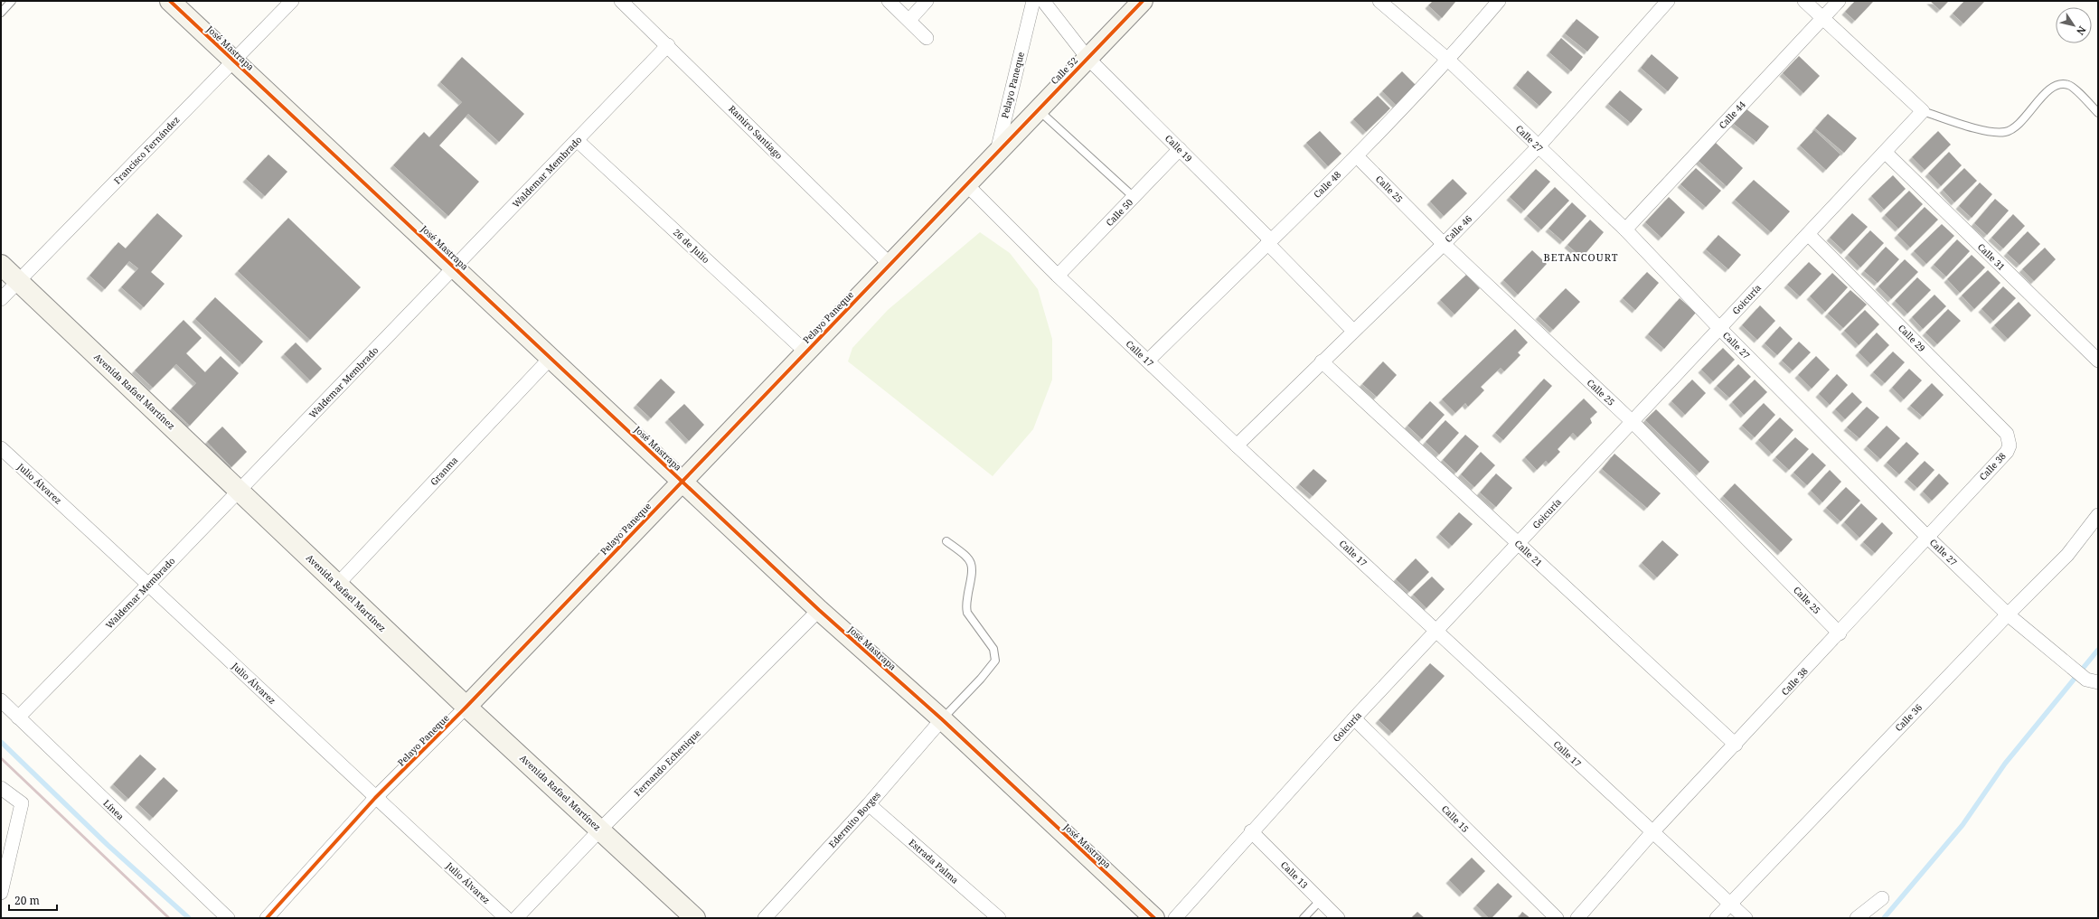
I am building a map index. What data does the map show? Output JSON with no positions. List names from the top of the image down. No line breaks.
{"streets":{"street":["José Mastrapa","Calle 52","Pelayo Paneque","Calle 44","Ramiro Santiago","Calle 27","Calle 19","Francisco Fernández","Waldemar Membrado","Calle 48","Calle 25","Calle 50","Calle 46","26 de Julio","Calle 31","Goicuría","Calle 29","Calle 17","Avenida Rafael Martínez","Calle 38","Granma","Julio Álvarez","Calle 21","Calle 36","Fernando Echenique","Línea","Calle 15","Edermito Borges","Estrada Palma","Calle 13"]},"crossings":[["José Mastrapa","Pelayo Paneque"],["José Mastrapa","Francisco Fernández"],["José Mastrapa","Waldemar Membrado"],["José Mastrapa","Granma"],["José Mastrapa","Fernando Echenique"],["José Mastrapa","Edermito Borges"],["Calle 52","Pelayo Paneque"],["Calle 52","Calle 19"],["Pelayo Paneque","Ramiro Santiago"],["Pelayo Paneque","26 de Julio"],["Pelayo Paneque","Calle 17"],["Pelayo Paneque","Avenida Rafael Martínez"],["Pelayo Paneque","Julio Álvarez"],["Calle 44","Calle 27"],["Ramiro Santiago","Waldemar Membrado"],["Calle 27","Calle 48"],["Calle 27","Calle 46"],["Calle 27","Goicuría"],["Calle 27","Calle 38"],["Calle 27","Calle 36"],["Calle 19","Calle 48"],["Calle 19","Calle 50"],["Calle 19","Calle 46"],["Francisco Fernández","Avenida Rafael Martínez"],["Waldemar Membrado","26 de Julio"],["Waldemar Membrado","Avenida Rafael Martínez"],["Waldemar Membrado","Julio Álvarez"],["Waldemar Membrado","Línea"],["Calle 48","Calle 25"],["Calle 48","Calle 17"],["Calle 25","Calle 46"],["Calle 25","Goicuría"],["Calle 25","Calle 38"],["Calle 50","Calle 17"],["Calle 46","Calle 17"],["Calle 46","Calle 21"],["Calle 31","Goicuría"],["Goicuría","Calle 29"],["Goicuría","Calle 17"],["Goicuría","Calle 21"],["Goicuría","Calle 15"],["Goicuría","Calle 13"],["Calle 29","Calle 38"],["Calle 17","Calle 38"],["Calle 17","Calle 36"],["Avenida Rafael Martínez","Granma"],["Avenida Rafael Martínez","Fernando Echenique"],["Calle 38","Calle 21"],["Edermito Borges","Estrada Palma"]],"districts":["BETANCOURT"],"scale_bar":"20 m","north":"bottom right"}
